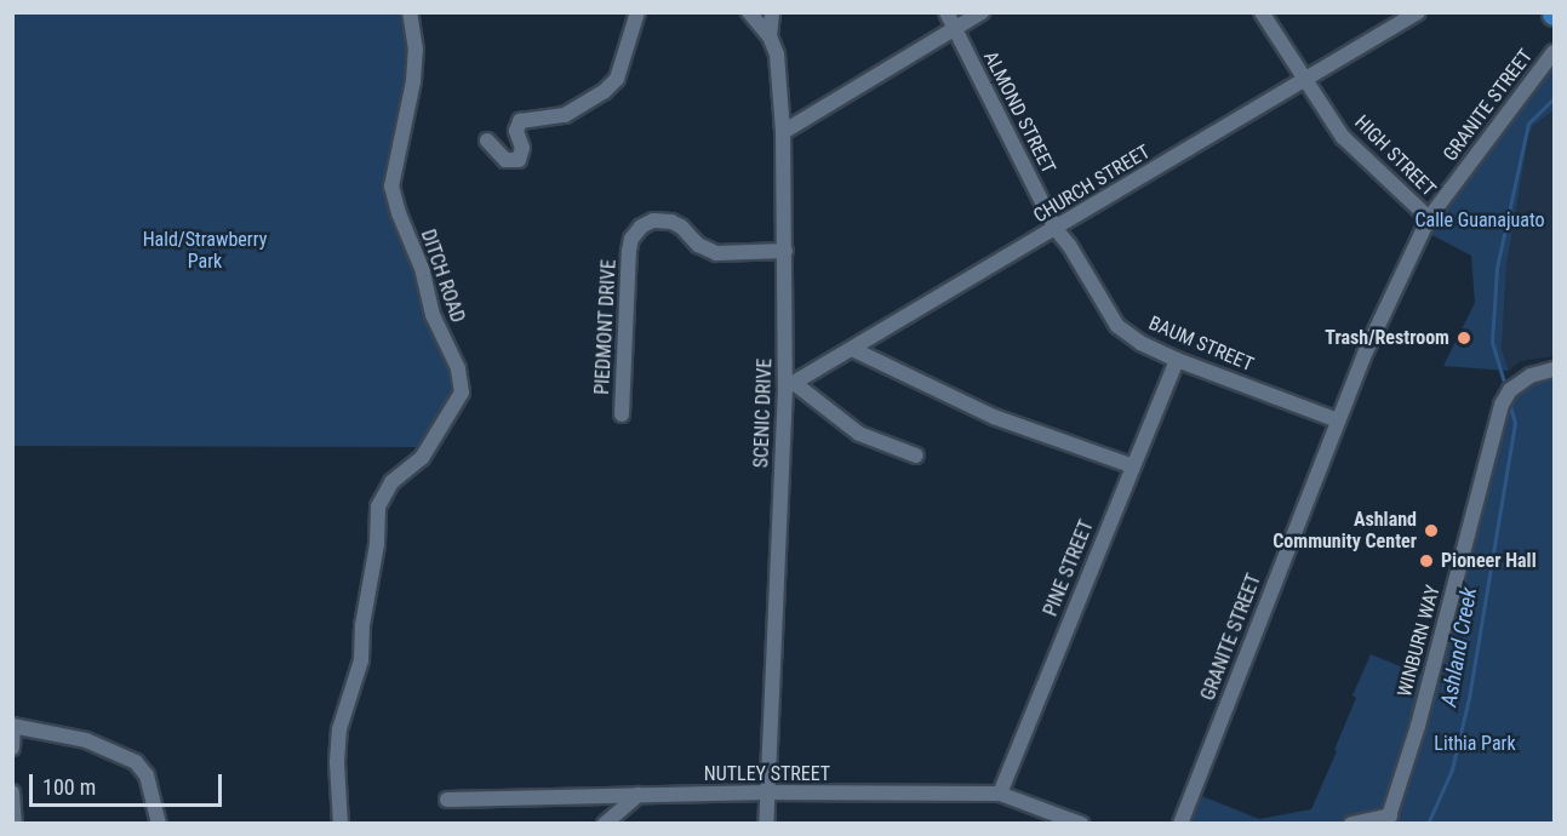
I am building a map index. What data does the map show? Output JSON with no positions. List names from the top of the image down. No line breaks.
{"streets":{"street":["GRANITE STREET","ALMOND STREET","HIGH STREET","CHURCH STREET","DITCH ROAD","PIEDMONT DRIVE","BAUM STREET","SCENIC DRIVE","PINE STREET","WINBURN WAY","NUTLEY STREET"]},"crossings":[["GRANITE STREET","HIGH STREET"],["GRANITE STREET","BAUM STREET"],["ALMOND STREET","CHURCH STREET"],["ALMOND STREET","BAUM STREET"],["HIGH STREET","CHURCH STREET"],["CHURCH STREET","BAUM STREET"],["CHURCH STREET","SCENIC DRIVE"],["PIEDMONT DRIVE","SCENIC DRIVE"],["BAUM STREET","PINE STREET"],["SCENIC DRIVE","NUTLEY STREET"],["PINE STREET","NUTLEY STREET"]],"water":["Ashland Creek"],"parks":["Calle Guanajuato","Hald/Strawberry Park","Lithia Park"],"places":["Trash/Restroom","Ashland Community Center","Pioneer Hall"],"scale_bar":"100 m"}
